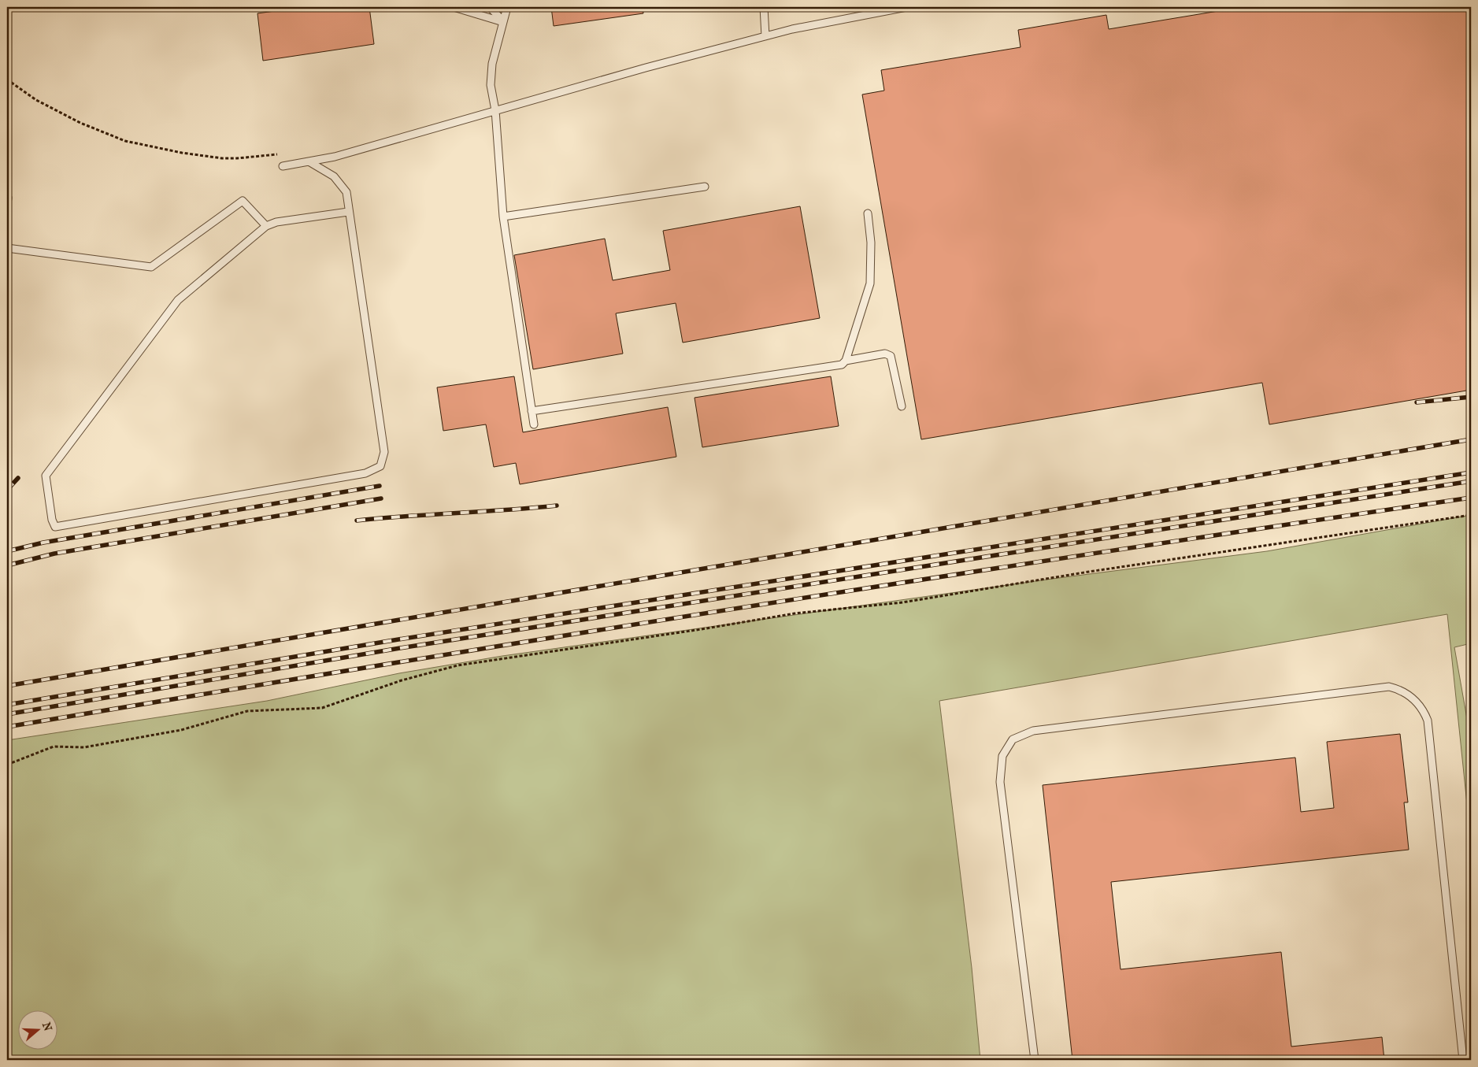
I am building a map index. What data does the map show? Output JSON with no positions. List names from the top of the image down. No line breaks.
{"north":"right"}
